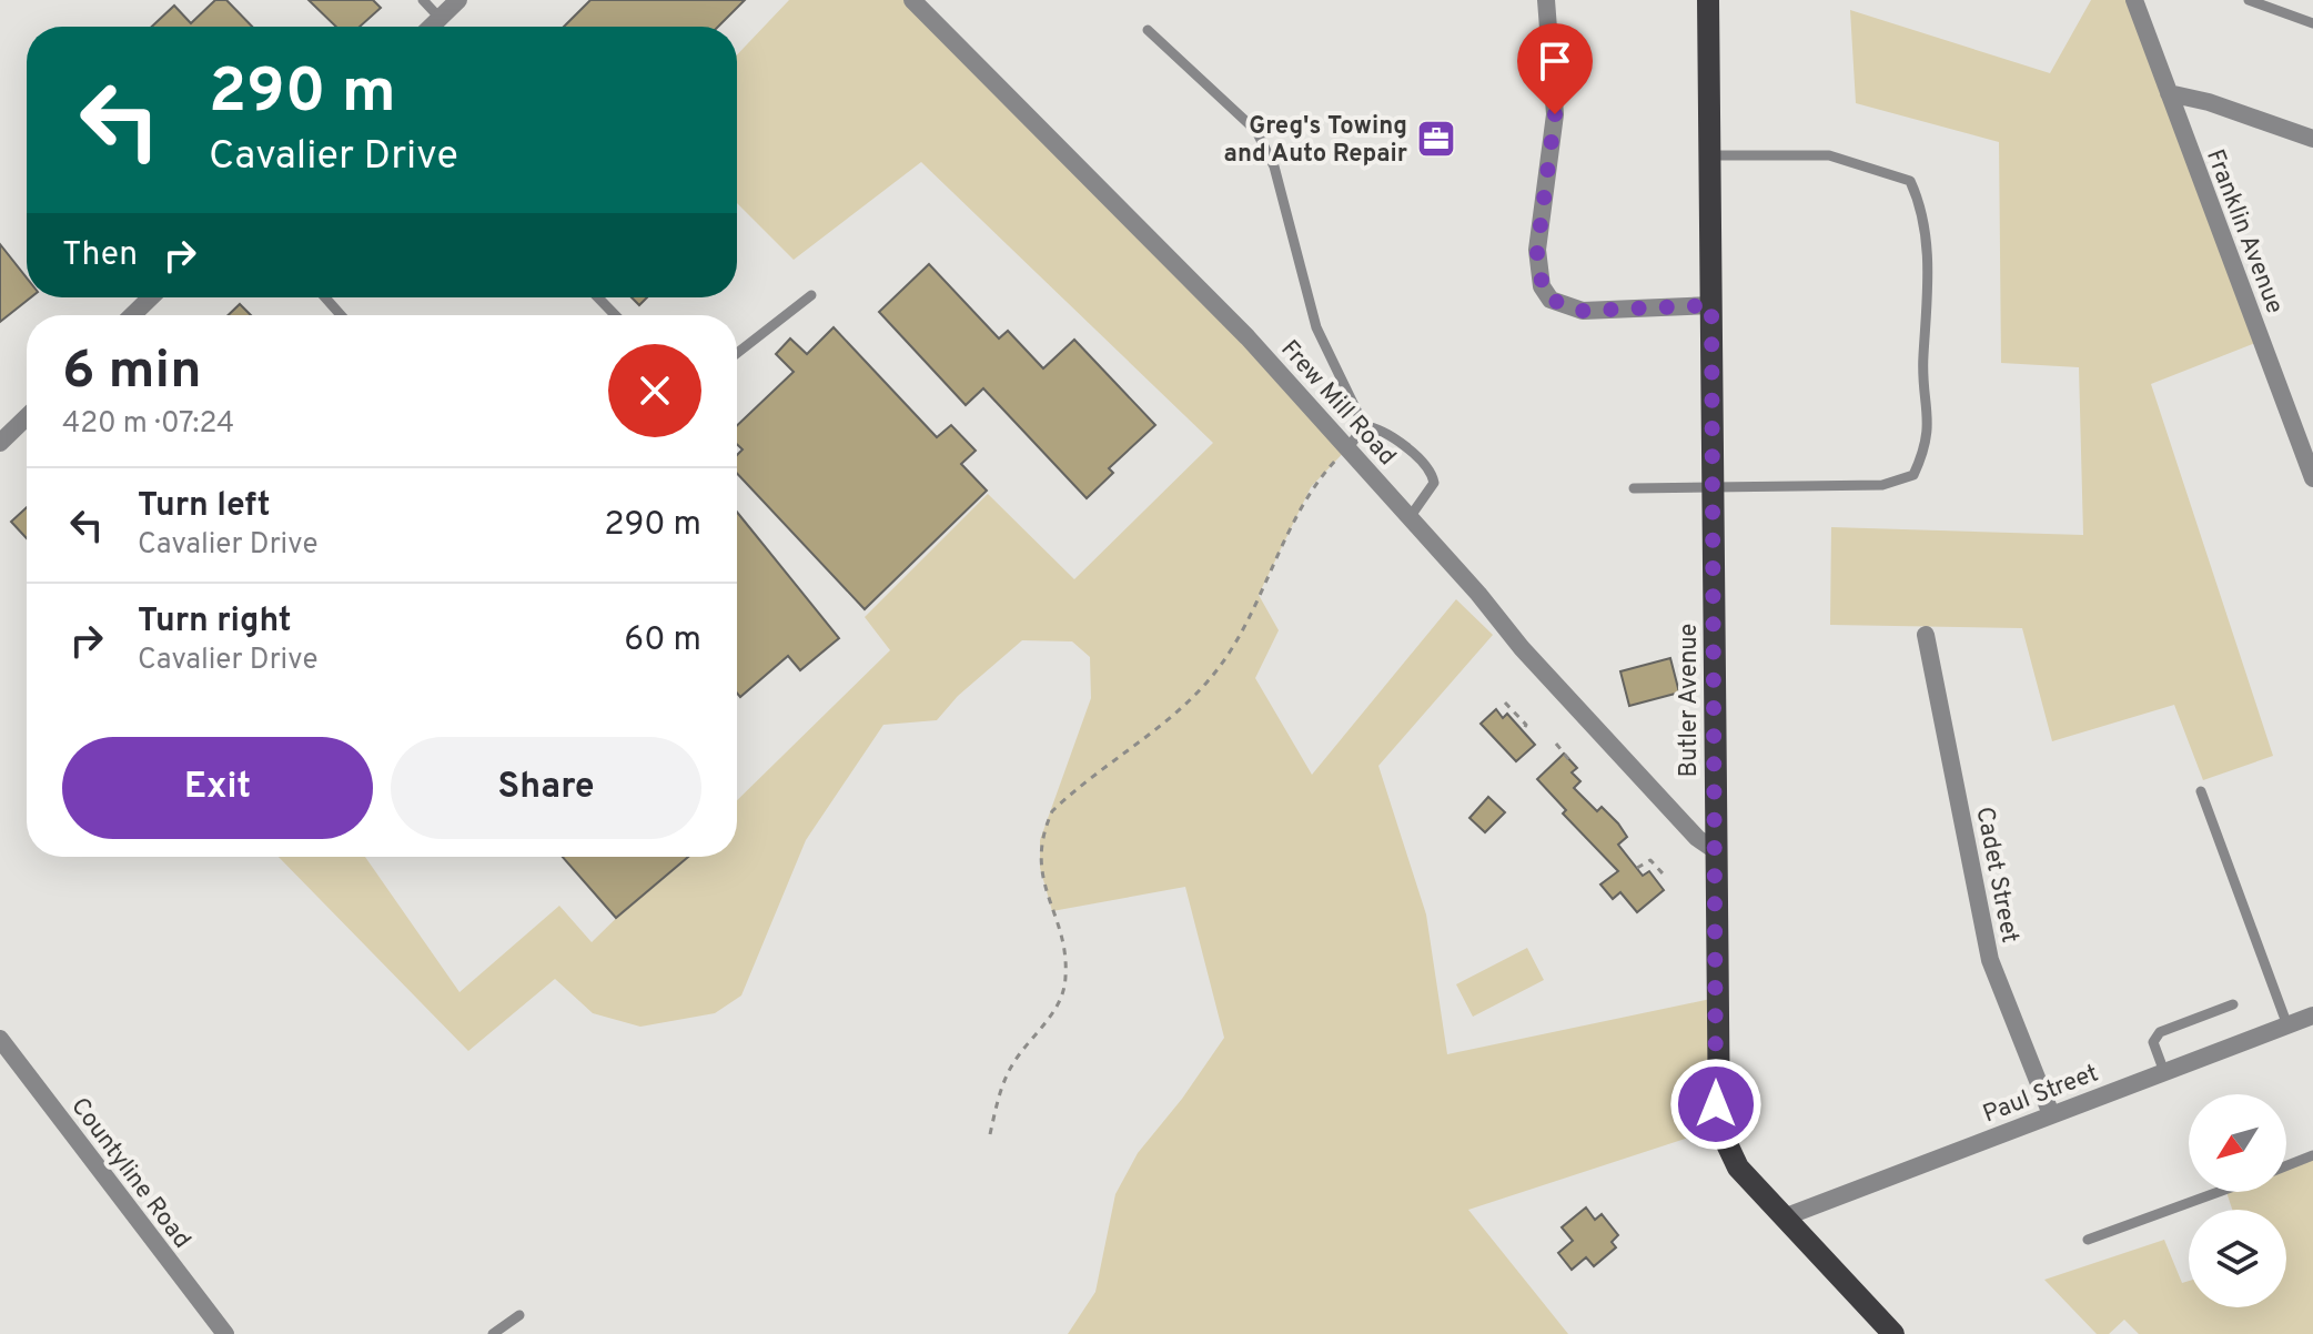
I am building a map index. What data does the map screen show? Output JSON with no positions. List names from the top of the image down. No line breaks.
{"streets":{"main road":["Butler Avenue"],"street":["Franklin Avenue","Frew Mill Road","Cadet Street","Paul Street","Countyline Road"]},"crossings":[["Frew Mill Road","Butler Avenue"],["Butler Avenue","Paul Street"],["Cadet Street","Paul Street"]],"places":{"office":["Greg's Towing and Auto Repair"]},"north":"bottom left","page":{"turn":["290 m","Cavalier Drive"],"then":"Then","heading":["6 min","420 m · 07:24"],"list":[{"name":"Turn left","note":"Cavalier Drive","value":"290 m"},{"name":"Turn right","note":"Cavalier Drive","value":"60 m"}],"buttons":["Exit","Share"]}}
